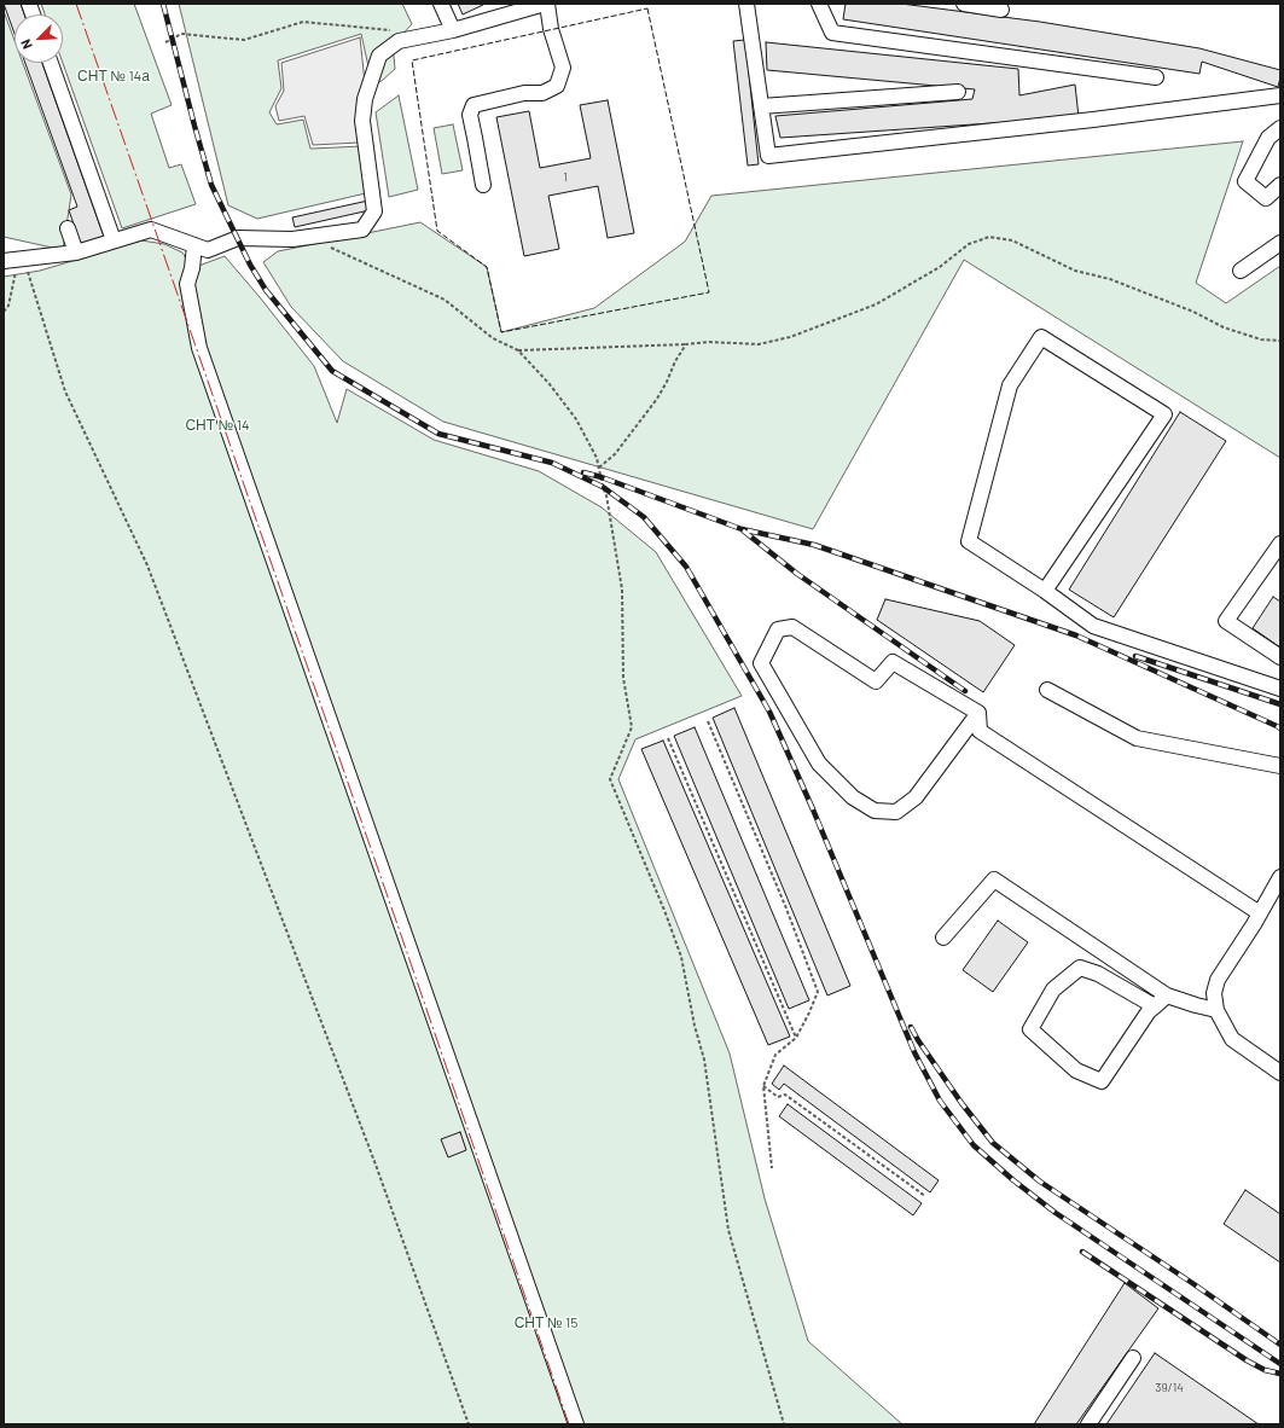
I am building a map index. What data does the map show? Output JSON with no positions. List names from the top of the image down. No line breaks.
{"parks":["СНТ № 14а","СНТ № 14","СНТ № 15"],"house_numbers":["1","39/14"],"north":"bottom left"}
